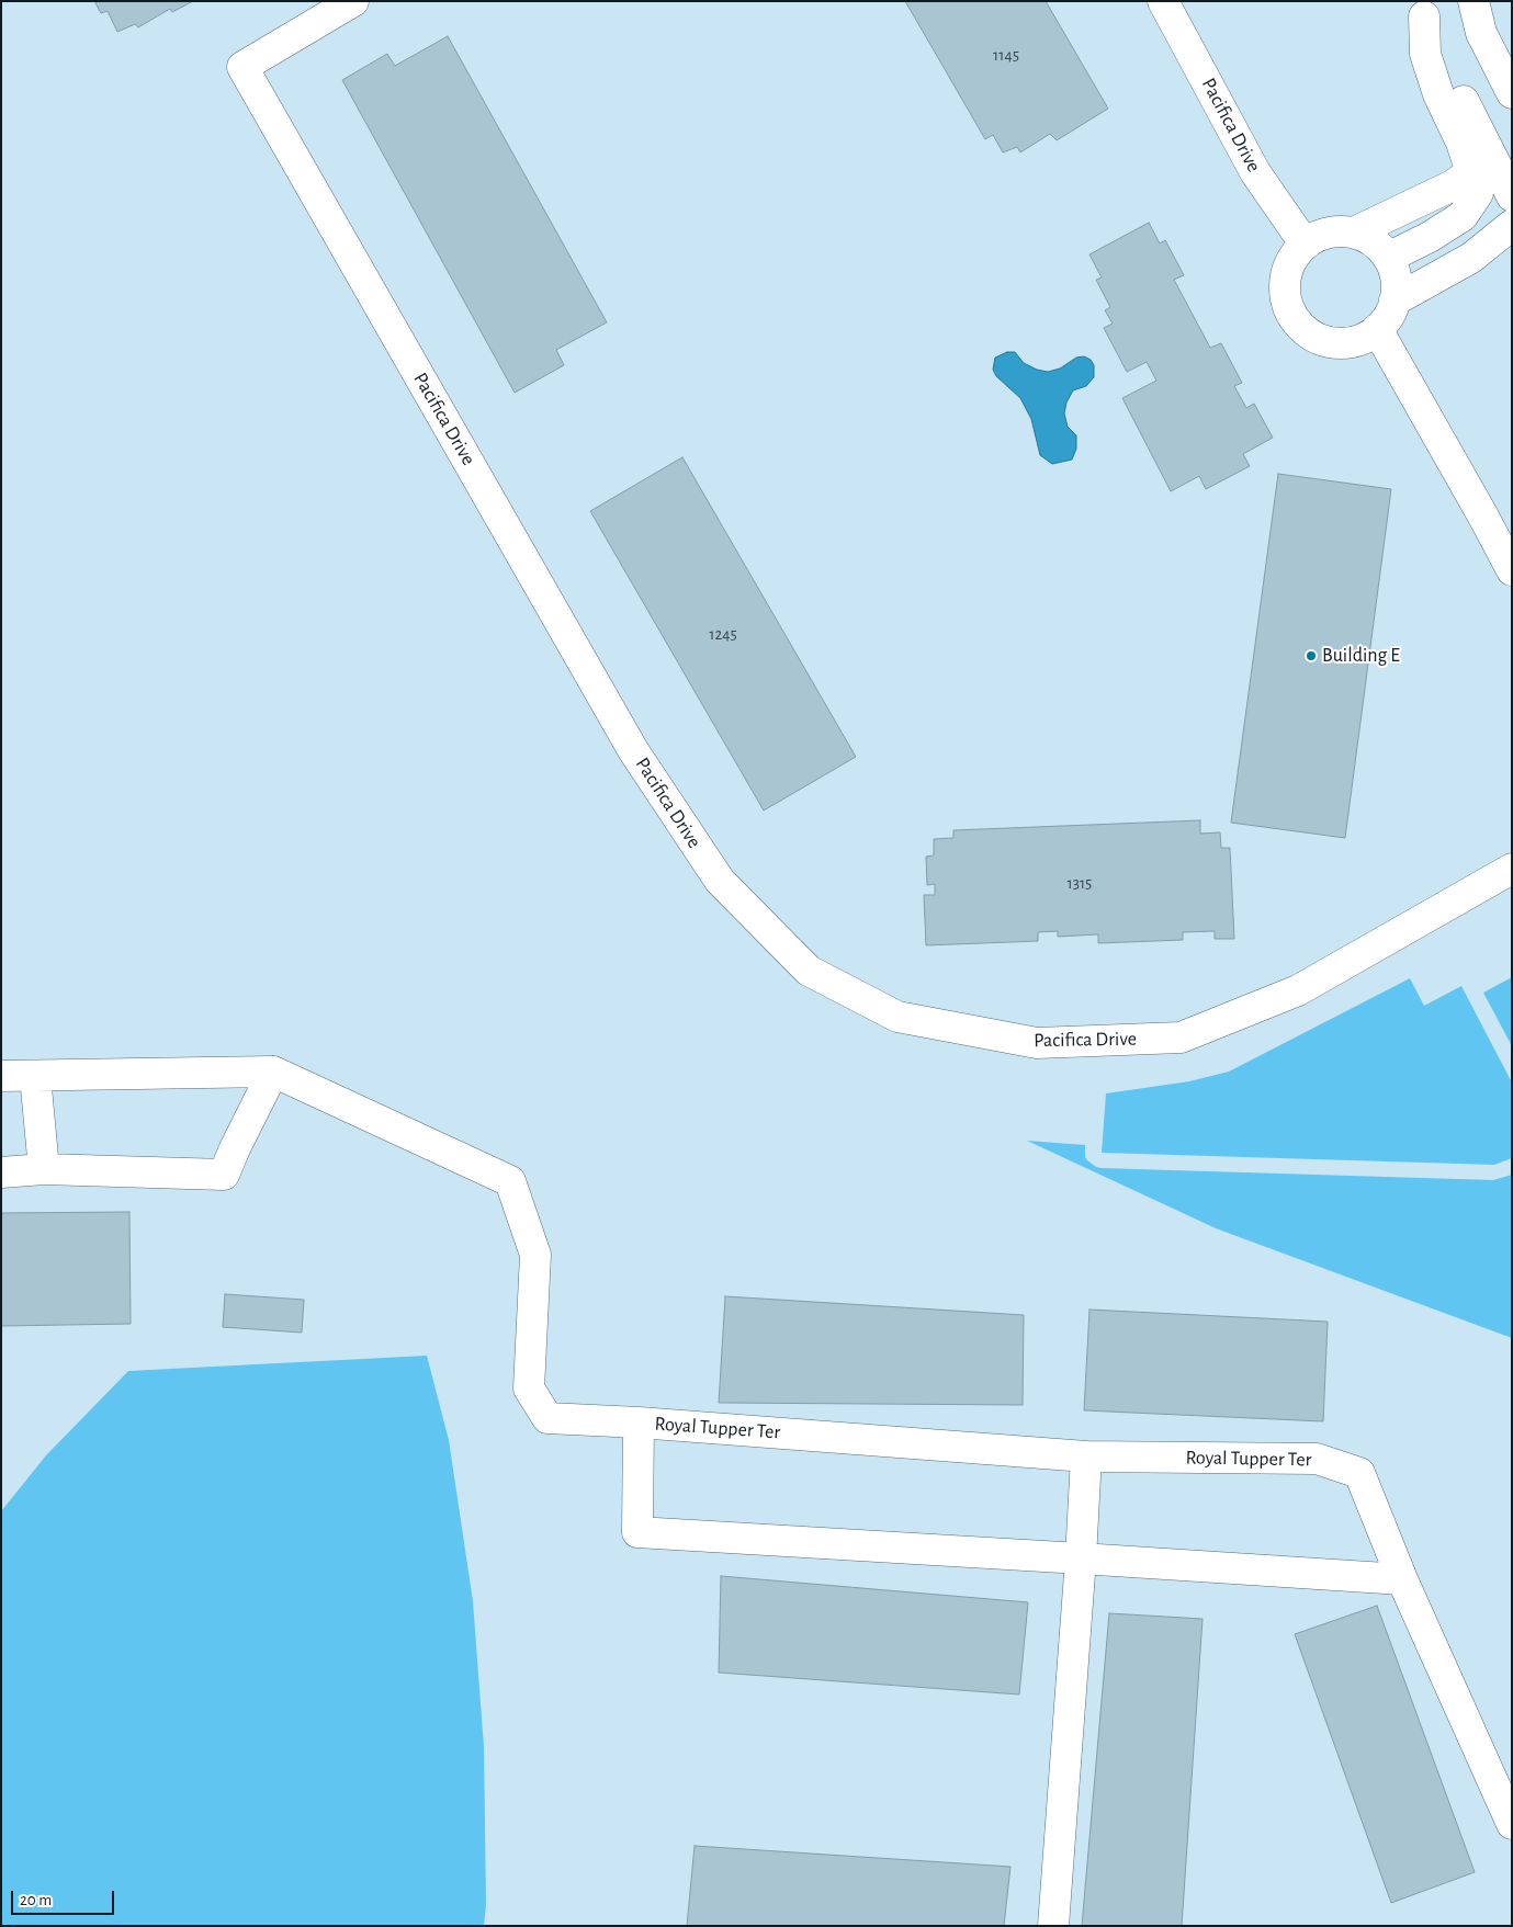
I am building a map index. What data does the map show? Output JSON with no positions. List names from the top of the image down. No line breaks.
{"streets":{"street":["Pacifica Drive","Royal Tupper Ter"]},"places":["Building E"],"house_numbers":["1145","1245","1315"],"scale_bar":"20 m"}
